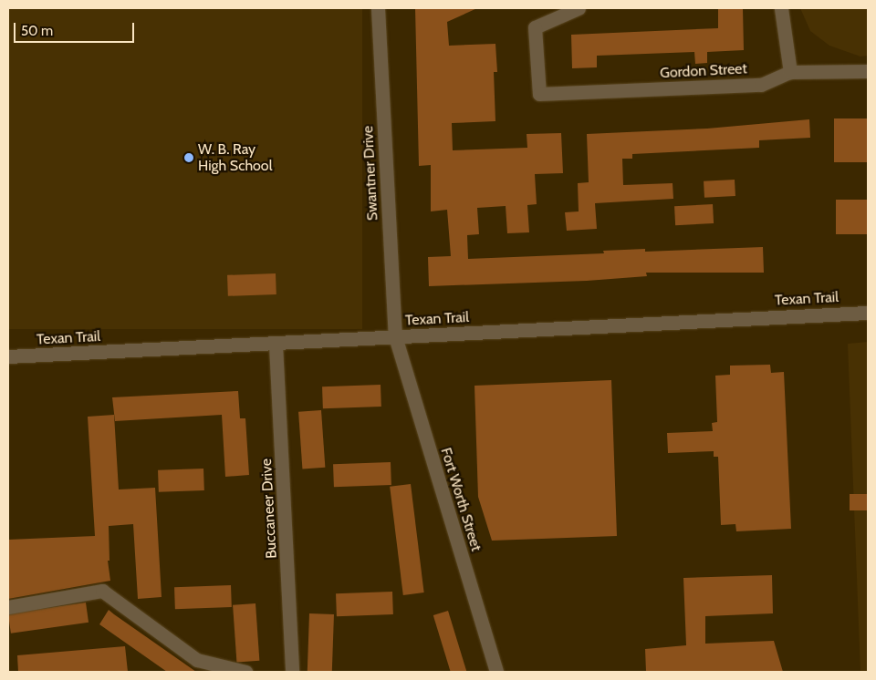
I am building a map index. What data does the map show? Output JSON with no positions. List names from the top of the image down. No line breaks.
{"streets":{"street":["Gordon Street","Swantner Drive","Texan Trail","Fort Worth Street","Buccaneer Drive"]},"crossings":[["Swantner Drive","Texan Trail"],["Swantner Drive","Fort Worth Street"],["Texan Trail","Fort Worth Street"],["Texan Trail","Buccaneer Drive"]],"places":["W. B. Ray High School"],"scale_bar":"50 m"}
